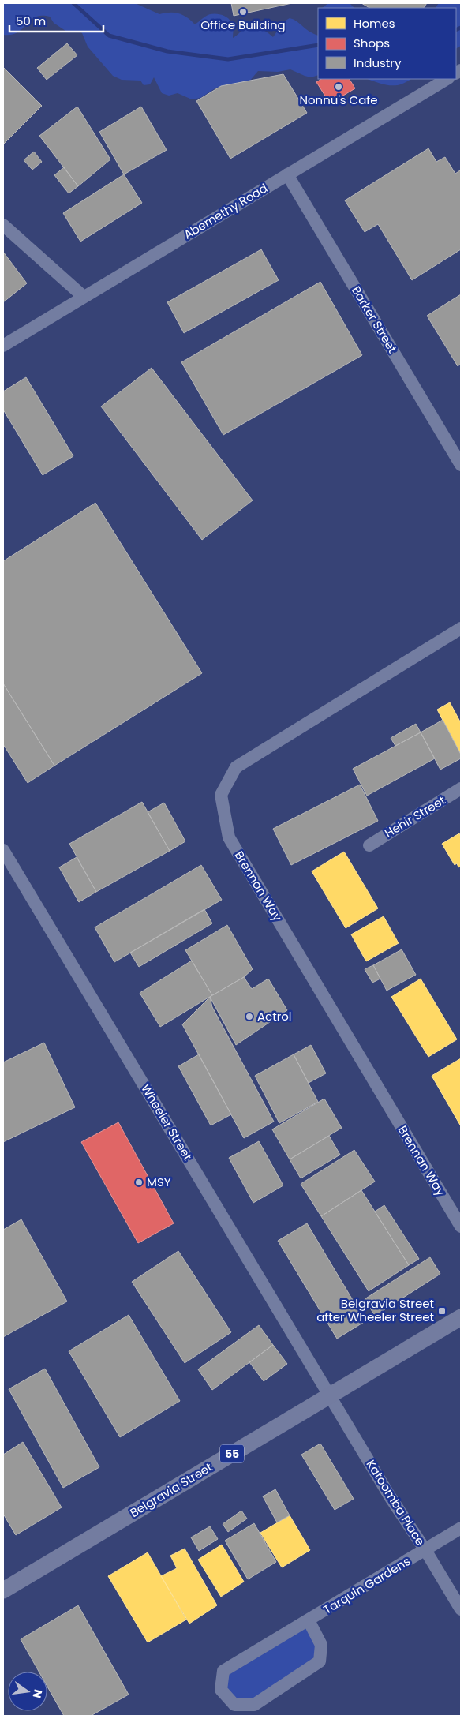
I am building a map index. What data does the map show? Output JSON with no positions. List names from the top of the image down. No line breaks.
{"streets":{"main road":["55","Belgravia Street"],"street":["Abernethy Road","Barker Street","Hehir Street","Brennan Way","Wheeler Street","Katoomba Place","Tarquin Gardens"]},"crossings":[["Abernethy Road","Barker Street"],["Wheeler Street","Belgravia Street"],["Wheeler Street","Katoomba Place"],["Belgravia Street","Katoomba Place"],["Katoomba Place","Tarquin Gardens"]],"places":{"other":["Office Building","Nonnu's Cafe","Actrol","MSY"],"transit":["Belgravia Street after Wheeler Street"]},"legend":["Homes","Shops","Industry"],"scale_bar":"50 m","north":"right"}
